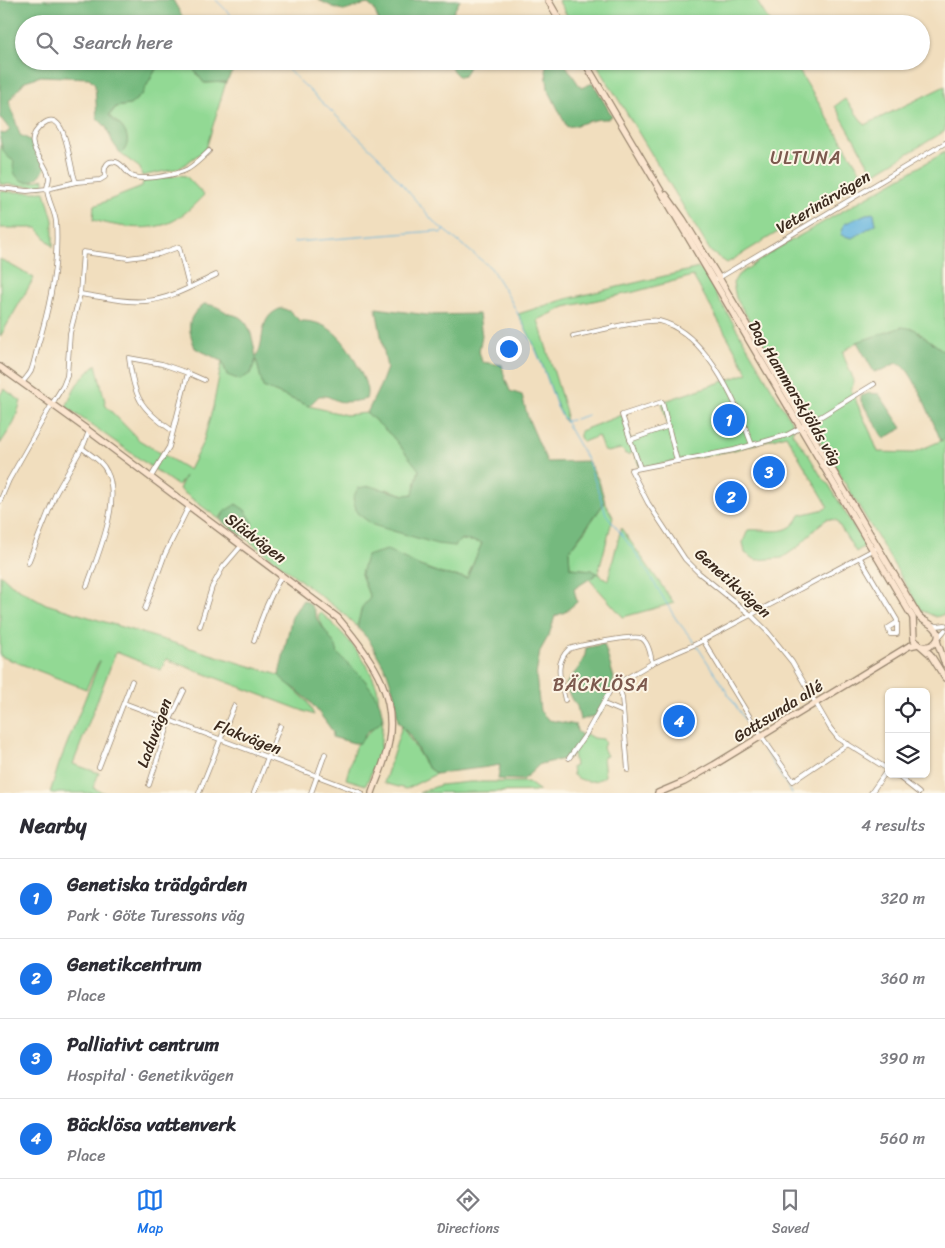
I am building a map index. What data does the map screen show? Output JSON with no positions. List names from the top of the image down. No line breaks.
{"streets":{"street":["Veterinärvägen","Dag Hammarskjölds väg","Slädvägen","Genetikvägen","Gottsunda allé","Laduvägen","Flakvägen"]},"crossings":[["Veterinärvägen","Dag Hammarskjölds väg"],["Dag Hammarskjölds väg","Gottsunda allé"],["Genetikvägen","Gottsunda allé"],["Laduvägen","Flakvägen"]],"districts":["ULTUNA","BÄCKLÖSA"],"page":{"search":"Search here","pins":["1","3","2","4"],"heading":["Nearby","4 results"],"list":[{"mark":"1","name":"Genetiska trädgården","note":"Park · Göte Turessons väg","value":"320 m"},{"mark":"2","name":"Genetikcentrum","note":"Place","value":"360 m"},{"mark":"3","name":"Palliativt centrum","note":"Hospital · Genetikvägen","value":"390 m"},{"mark":"4","name":"Bäcklösa vattenverk","note":"Place","value":"560 m"}],"nav":["Map","Directions","Saved"]}}
